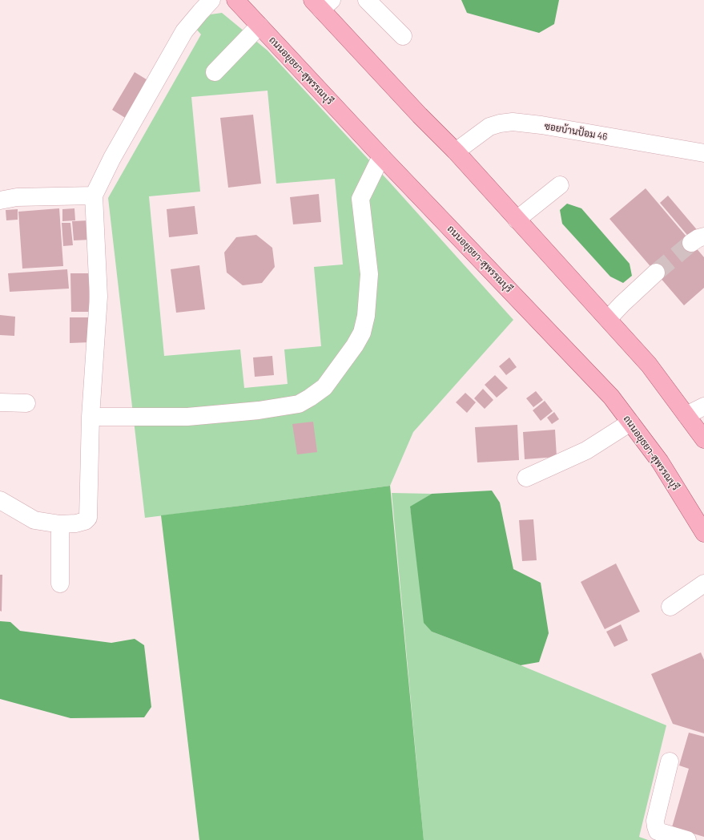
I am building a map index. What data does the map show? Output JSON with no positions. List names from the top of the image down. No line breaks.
{"streets":{"main road":["ถนนอยุธยา-สุพรรณบุรี"],"street":["ซอยบ้านป้อม 46"]}}
